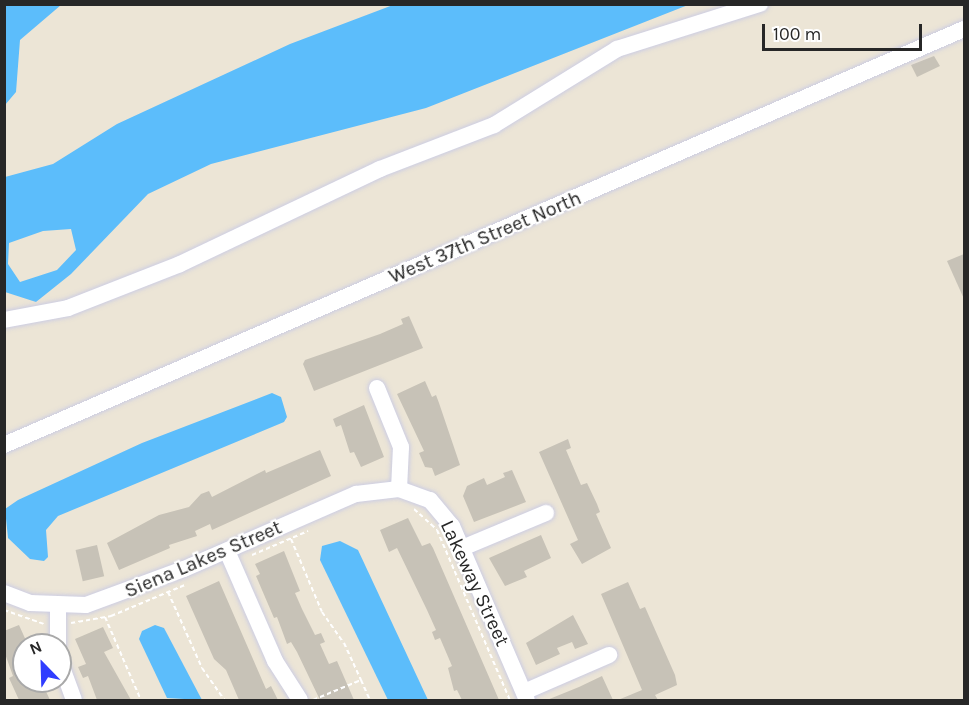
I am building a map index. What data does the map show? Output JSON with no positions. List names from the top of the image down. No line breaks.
{"streets":{"street":["West 37th Street North","Siena Lakes Street","Lakeway Street"]},"crossings":[["Siena Lakes Street","Lakeway Street"]],"scale_bar":"100 m","north":"top left"}
